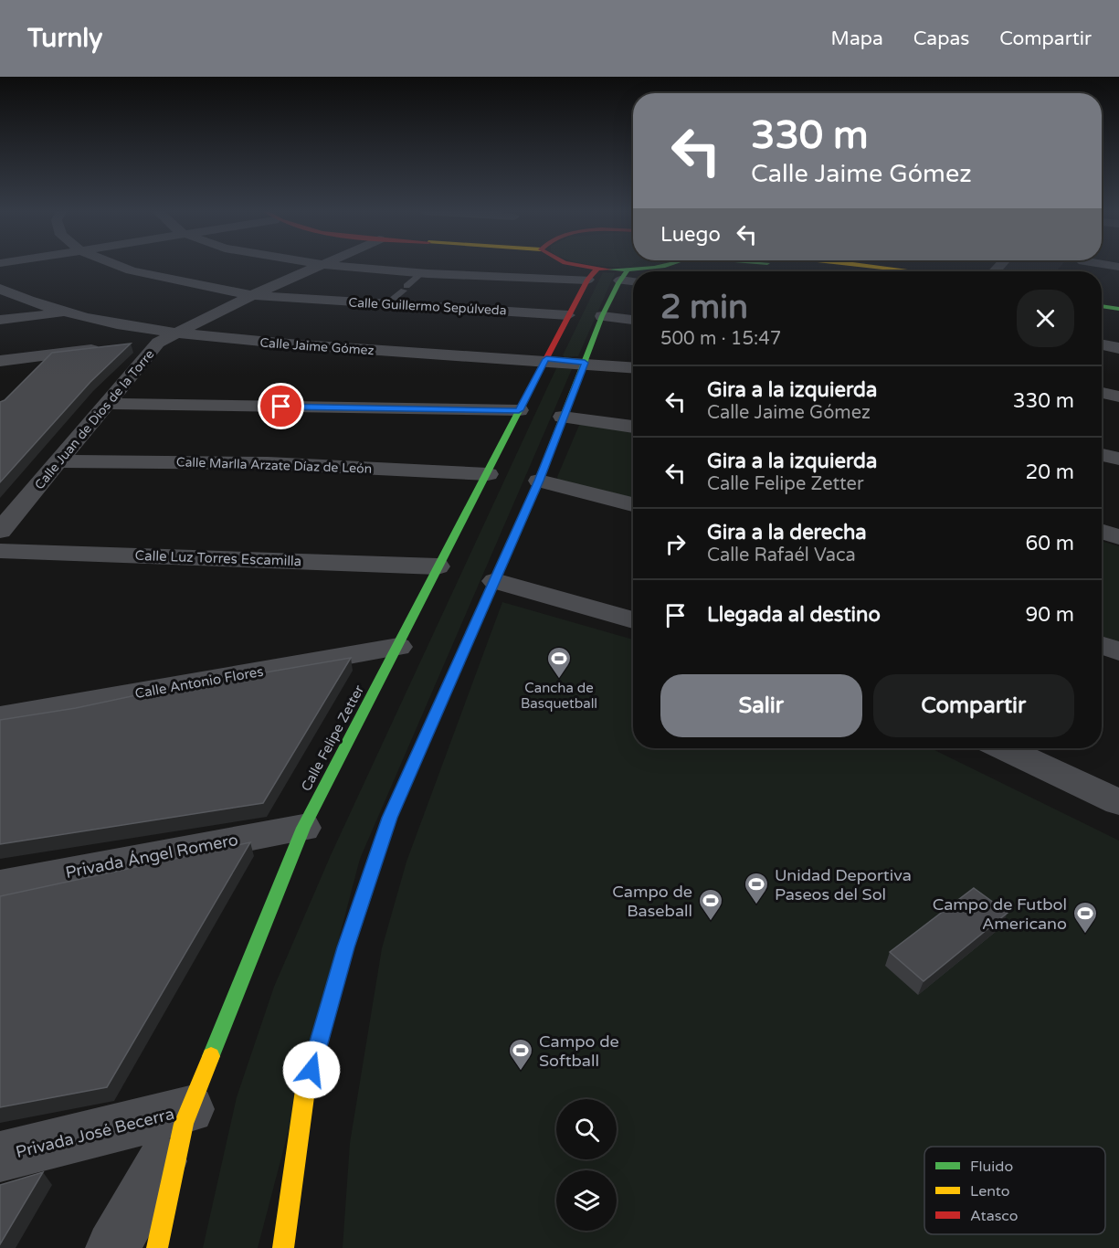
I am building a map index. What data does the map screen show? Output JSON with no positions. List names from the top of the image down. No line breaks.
{"streets":{"main road":["Calle Felipe Zetter"],"street":["Calle Guillermo Sepúlveda","Calle Jaime Gómez","Calle Juan de Dios de la Torre","Calle Marlla Arzate Díaz de León","Calle Luz Torres Escamilla","Calle Antonio Flores","Privada Ángel Romero","Privada José Becerra"]},"crossings":[["Calle Guillermo Sepúlveda","Calle Juan de Dios de la Torre"],["Calle Guillermo Sepúlveda","Calle Felipe Zetter"],["Calle Jaime Gómez","Calle Juan de Dios de la Torre"],["Calle Jaime Gómez","Calle Felipe Zetter"],["Calle Juan de Dios de la Torre","Calle Marlla Arzate Díaz de León"],["Calle Marlla Arzate Díaz de León","Calle Felipe Zetter"],["Calle Luz Torres Escamilla","Calle Felipe Zetter"],["Calle Antonio Flores","Calle Felipe Zetter"],["Calle Felipe Zetter","Privada Ángel Romero"],["Calle Felipe Zetter","Privada José Becerra"]],"places":{"sports":["Cancha de Basquetball","Unidad Deportiva Paseos del Sol","Campo de Baseball","Campo de Futbol Americano","Campo de Softball"]},"legend":["Fluido","Lento","Atasco"],"page":{"header":"Turnly","nav":["Mapa","Capas","Compartir"],"turn":["330 m","Calle Jaime Gómez"],"then":"Luego","heading":["2 min","500 m · 15:47"],"list":[{"name":"Gira a la izquierda","note":"Calle Jaime Gómez","value":"330 m"},{"name":"Gira a la izquierda","note":"Calle Felipe Zetter","value":"20 m"},{"name":"Gira a la derecha","note":"Calle Rafaél Vaca","value":"60 m"},{"name":"Llegada al destino","value":"90 m"}],"buttons":["Salir","Compartir"]}}
